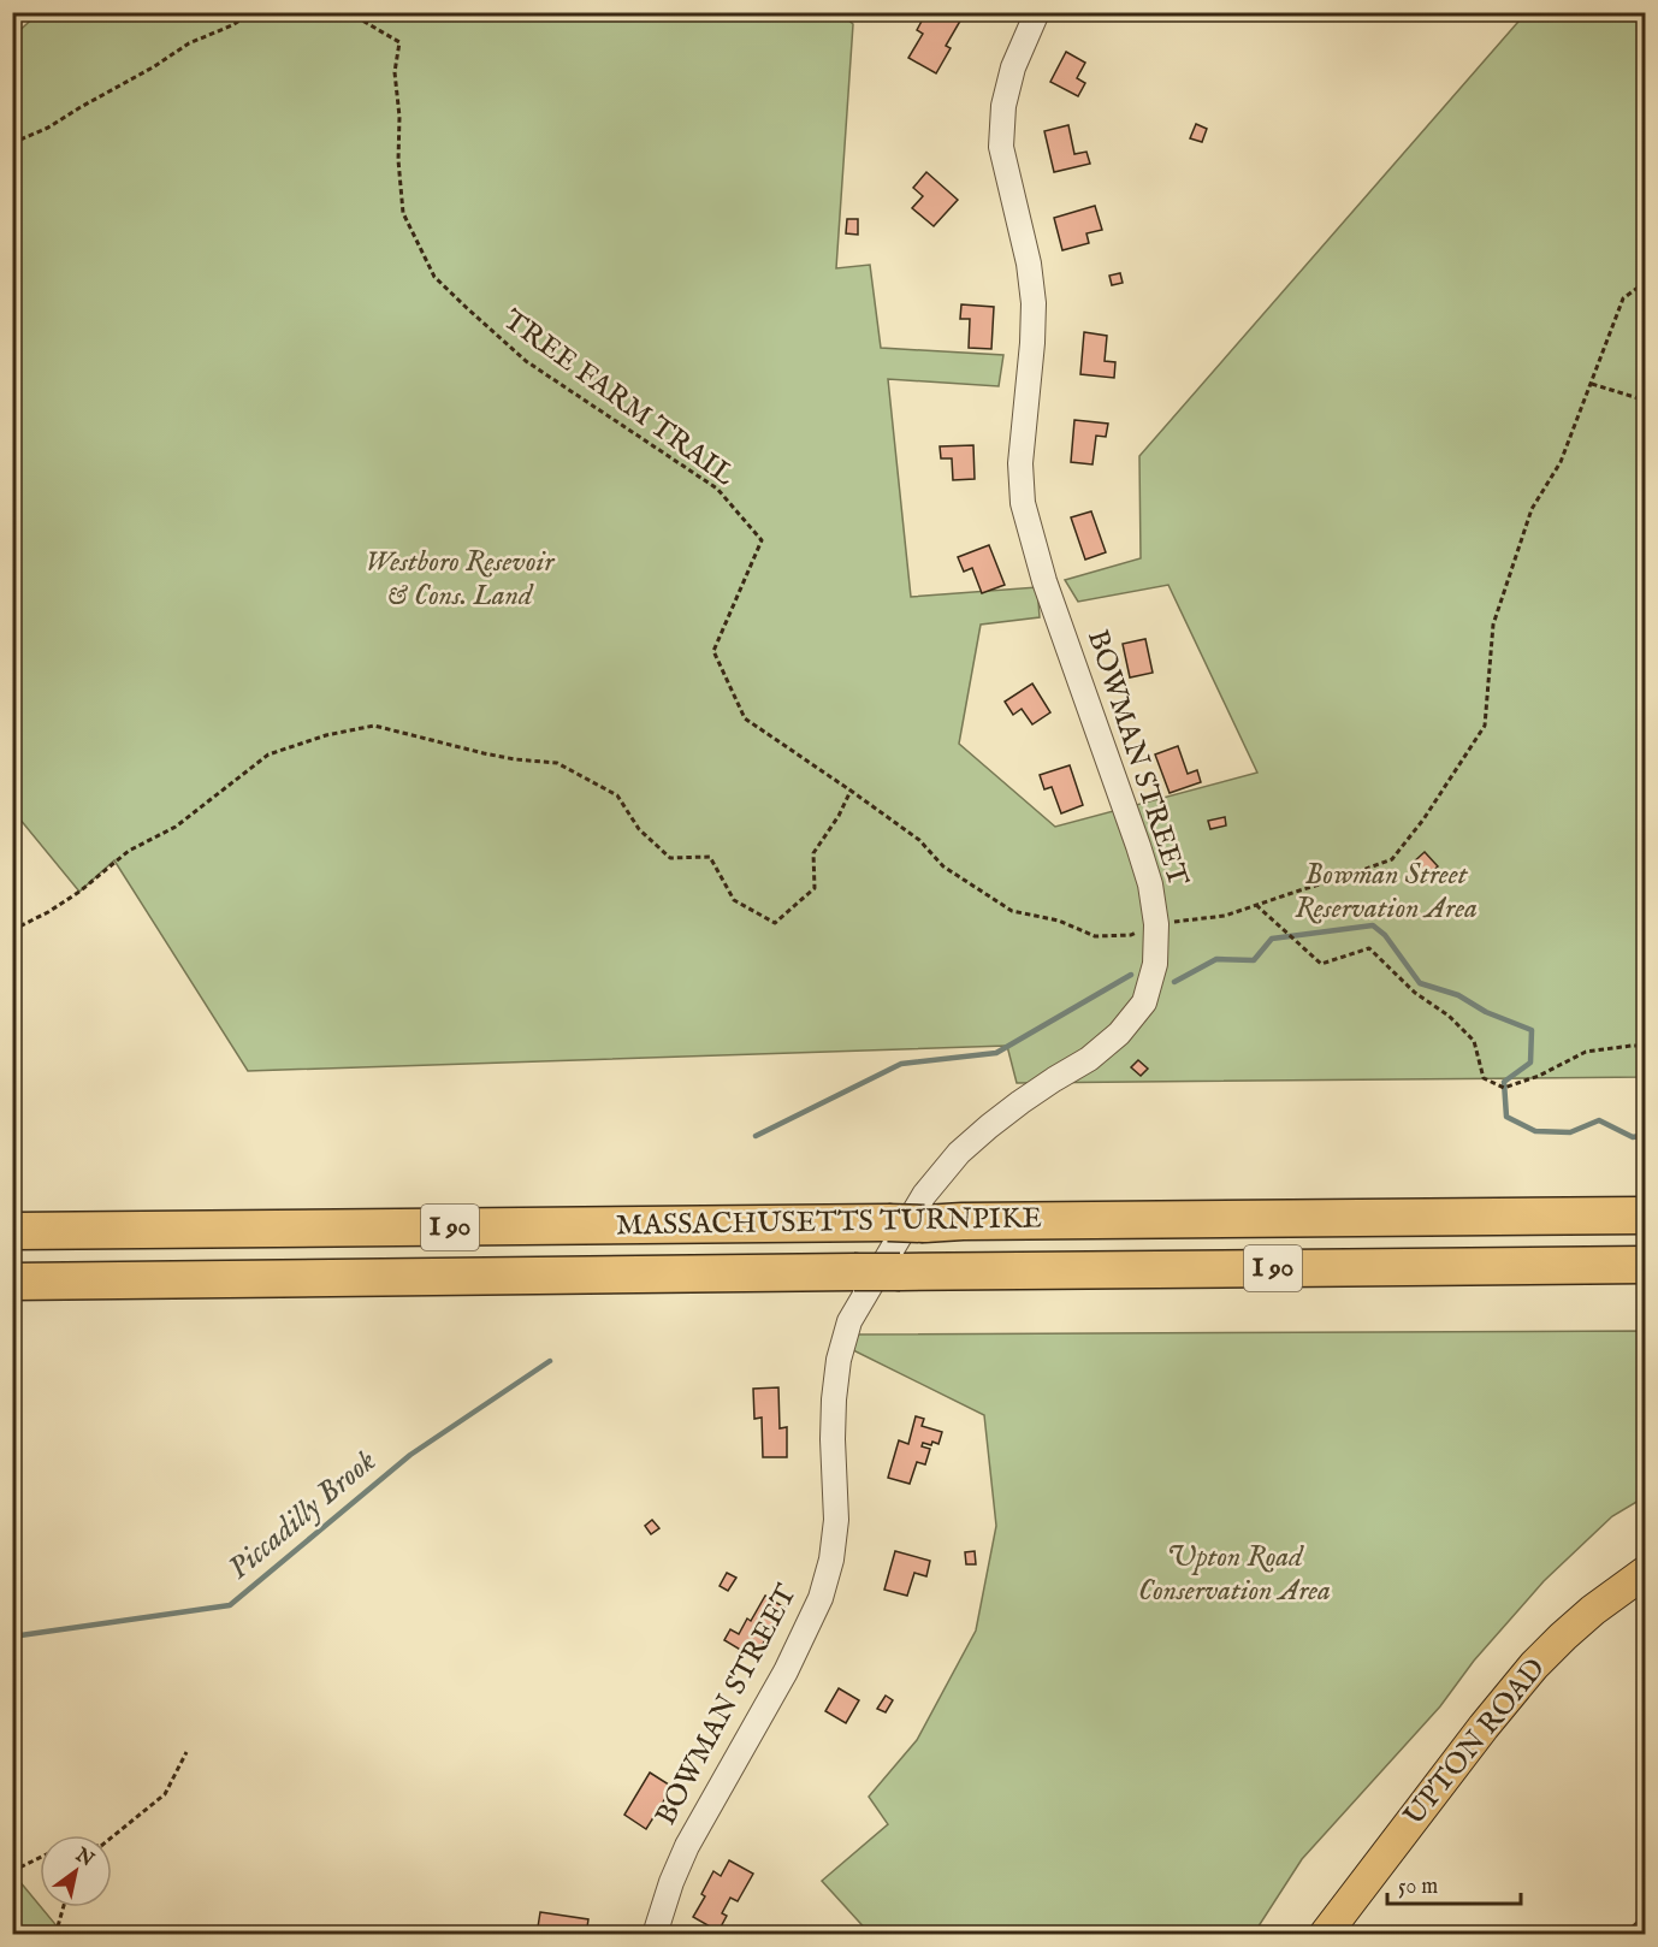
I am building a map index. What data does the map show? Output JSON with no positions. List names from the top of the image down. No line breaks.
{"streets":{"highway":["MASSACHUSETTS TURNPIKE","I 90"],"main road":["UPTON ROAD"],"street":["BOWMAN STREET"],"path":["TREE FARM TRAIL"]},"water":["Piccadilly Brook"],"parks":["Westboro Resevoir & Cons. Land","Bowman Street Reservation Area","Upton Road Conservation Area"],"scale_bar":"50 m","north":"top right"}
